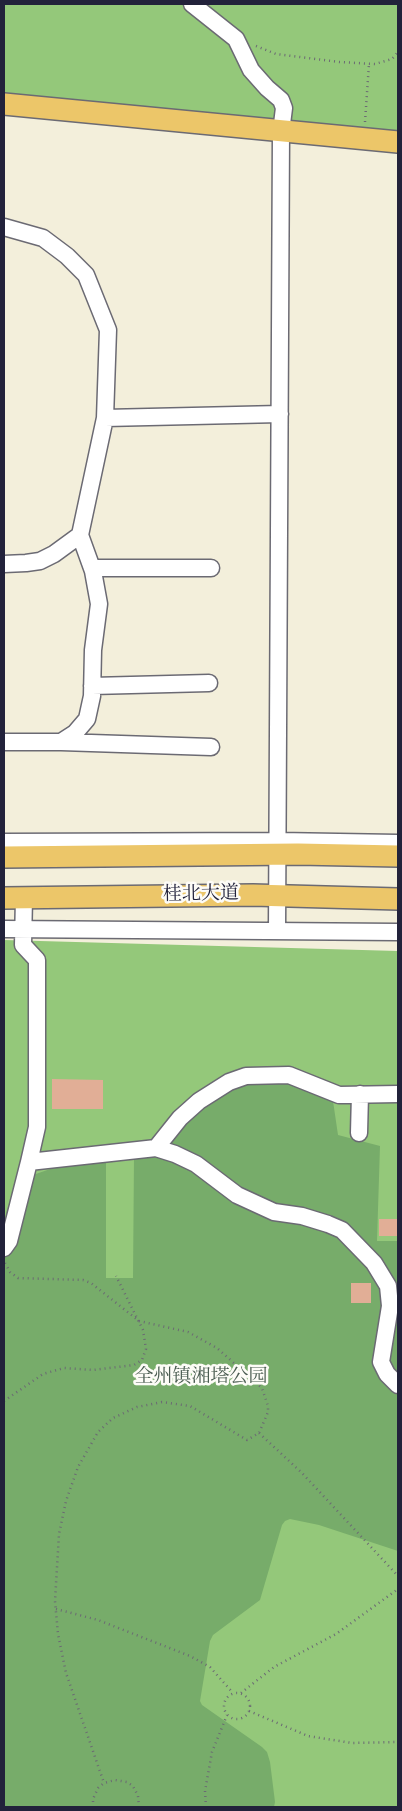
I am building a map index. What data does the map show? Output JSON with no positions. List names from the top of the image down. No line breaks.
{"streets":{"main road":["桂北大道"]},"parks":["全州镇湘塔公园"]}
